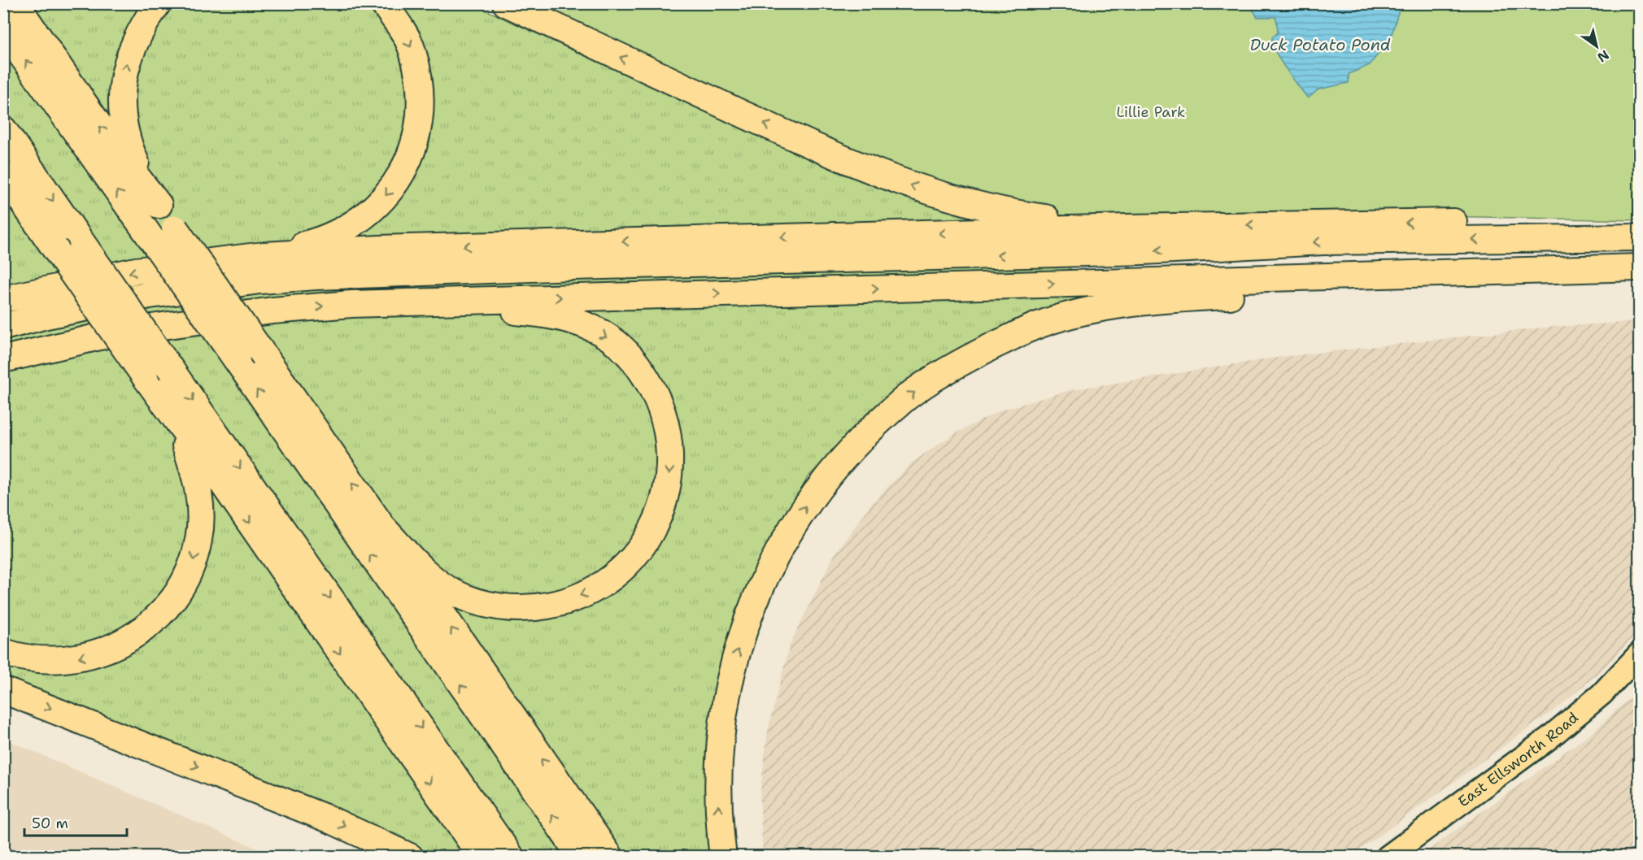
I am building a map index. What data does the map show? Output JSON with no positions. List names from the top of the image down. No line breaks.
{"streets":{"main road":["East Ellsworth Road"]},"water":["Duck Potato Pond"],"parks":["Lillie Park"],"scale_bar":"50 m","north":"bottom right"}
